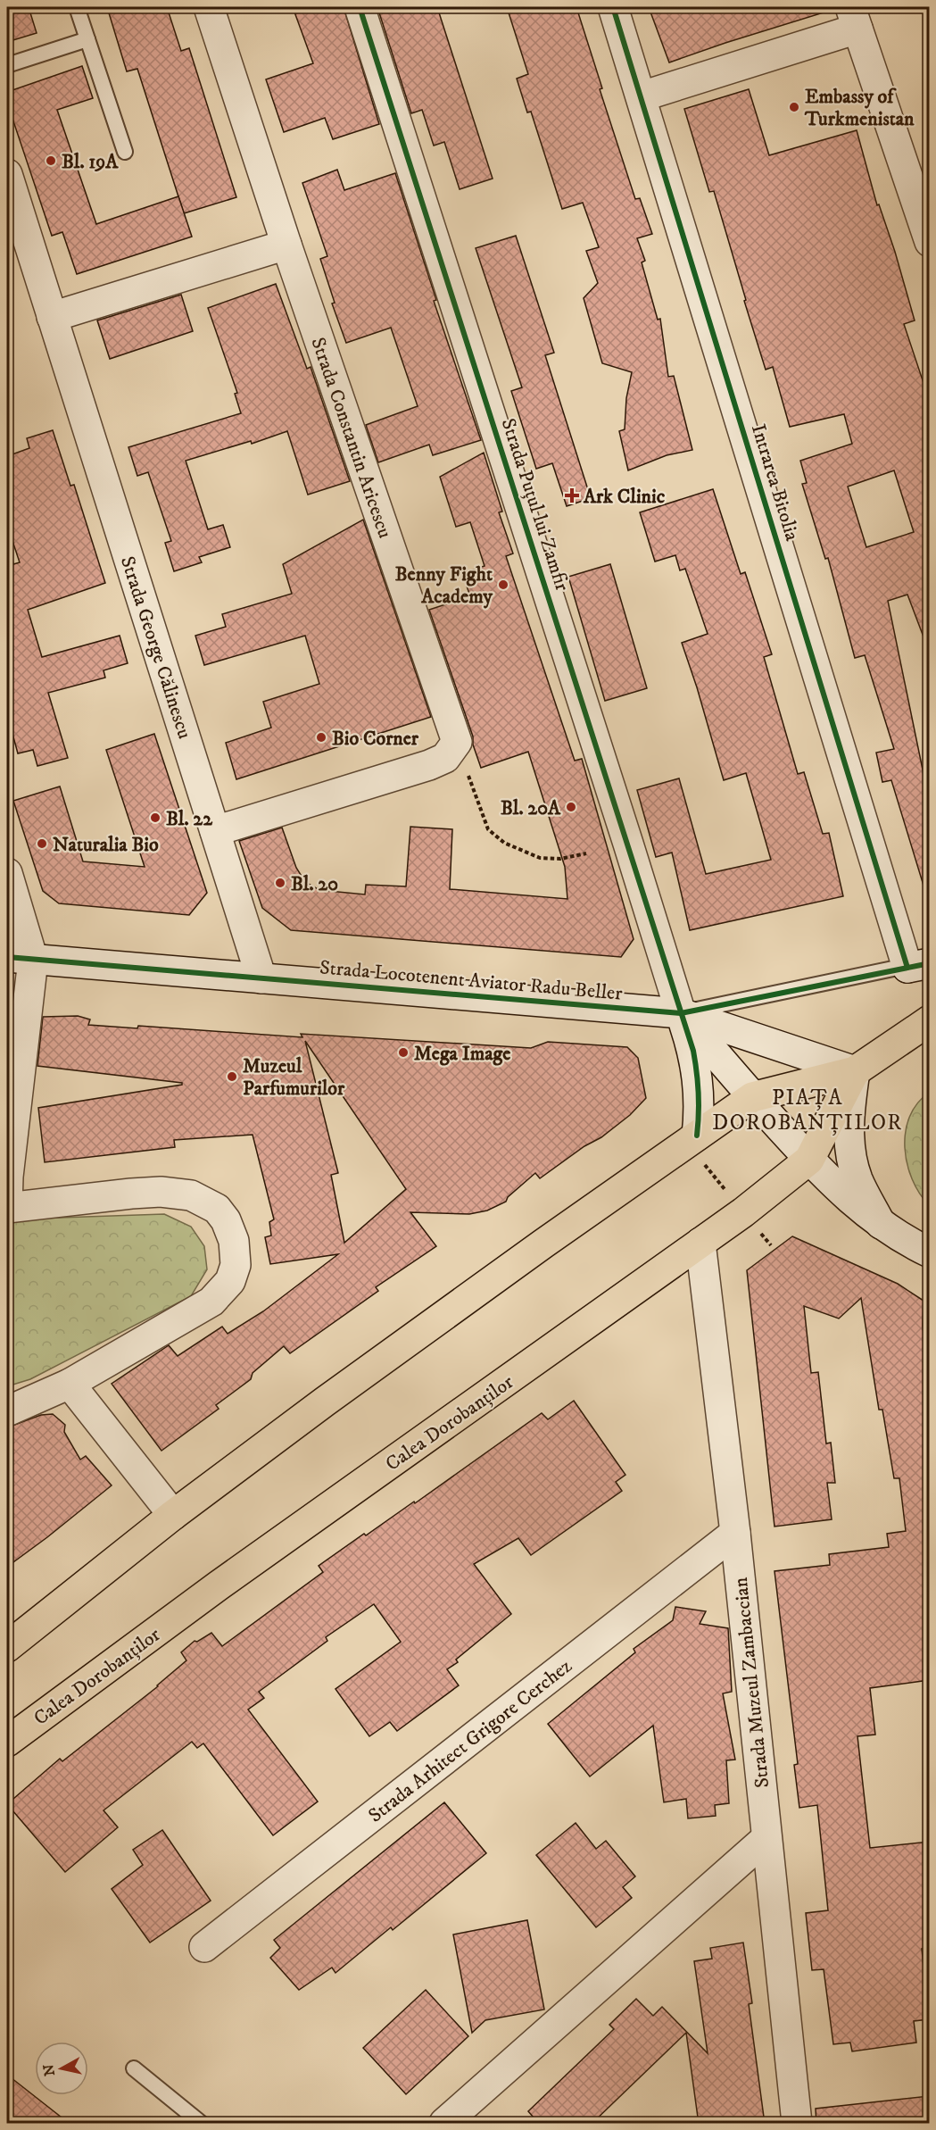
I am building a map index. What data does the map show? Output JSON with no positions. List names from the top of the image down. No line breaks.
{"streets":{"main road":["Calea Dorobanților"],"street":["Strada Constantin Aricescu","Intrarea Bitolia","Strada Puțul lui Zamfir","Strada George Călinescu","Strada Locotenent Aviator Radu Beller","Strada Muzeul Zambaccian","Strada Arhitect Grigore Cerchez"]},"crossings":[["Intrarea Bitolia","Strada Locotenent Aviator Radu Beller"],["Strada Puțul lui Zamfir","Strada Locotenent Aviator Radu Beller"],["Strada Puțul lui Zamfir","Calea Dorobanților"],["Strada George Călinescu","Strada Locotenent Aviator Radu Beller"],["Calea Dorobanților","Strada Muzeul Zambaccian"],["Strada Muzeul Zambaccian","Strada Arhitect Grigore Cerchez"]],"districts":["PIAȚA DOROBANȚILOR"],"places":{"other":["Embassy of Turkmenistan","Bl. 19A","Benny Fight Academy","Bio Corner","Bl. 20A","Bl. 22","Naturalia Bio","Bl. 20","Mega Image","Muzeul Parfumurilor"],"health":["Ark Clinic"]},"north":"left"}
